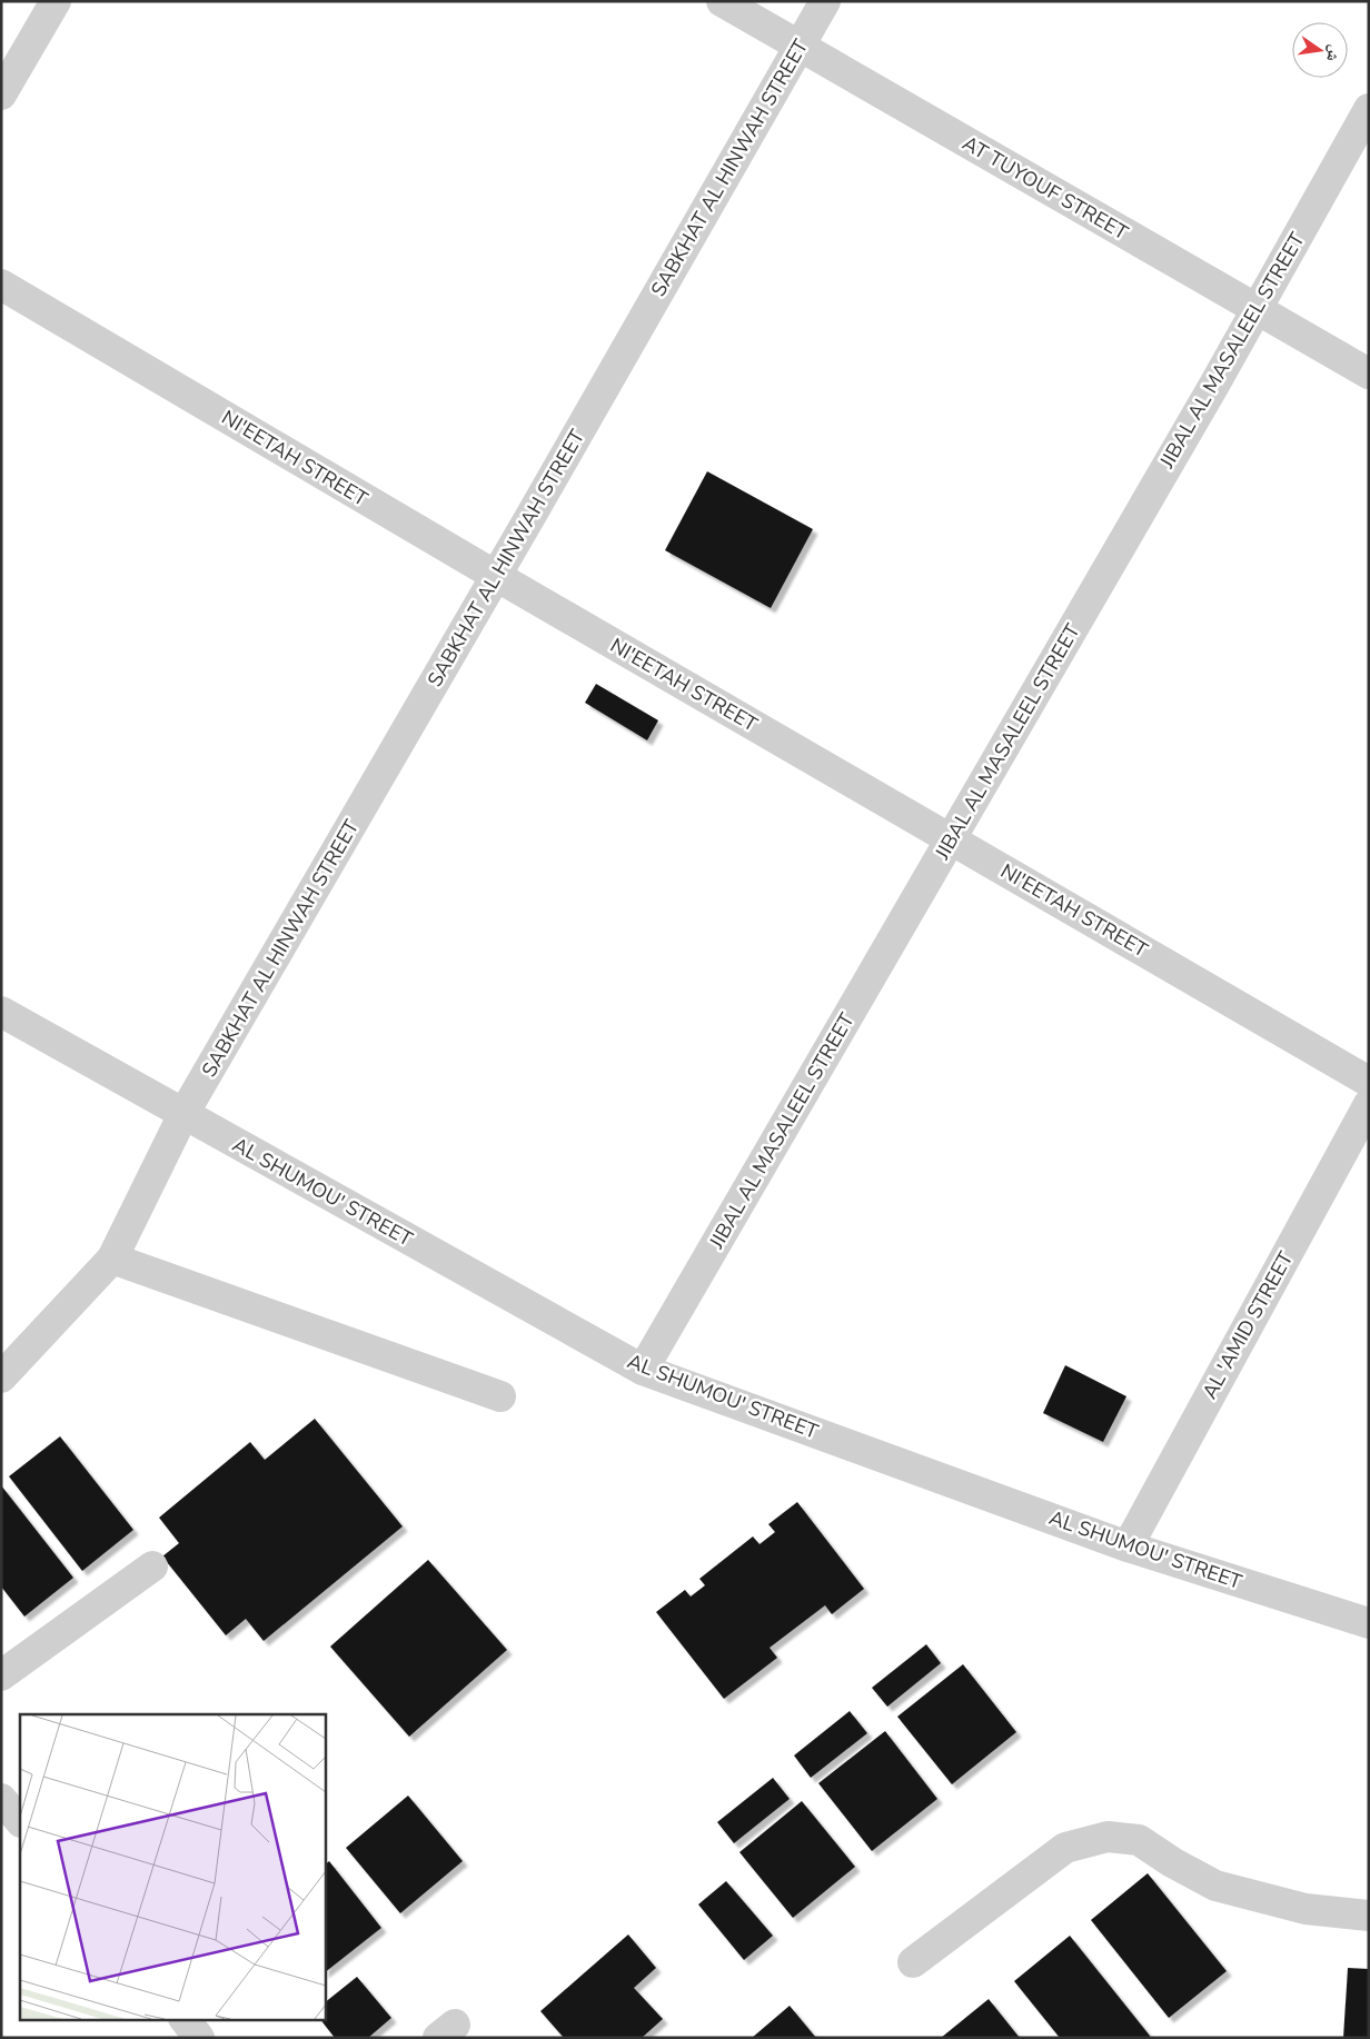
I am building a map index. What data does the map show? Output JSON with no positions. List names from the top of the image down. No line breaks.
{"streets":{"street":["SABKHAT AL HINWAH STREET","AT TUYOUF STREET","JIBAL AL MASALEEL STREET","NI'EETAH STREET","AL SHUMOU' STREET","AL 'AMID STREET"]},"crossings":[["SABKHAT AL HINWAH STREET","AT TUYOUF STREET"],["SABKHAT AL HINWAH STREET","NI'EETAH STREET"],["SABKHAT AL HINWAH STREET","AL SHUMOU' STREET"],["AT TUYOUF STREET","JIBAL AL MASALEEL STREET"],["JIBAL AL MASALEEL STREET","NI'EETAH STREET"],["JIBAL AL MASALEEL STREET","AL SHUMOU' STREET"],["AL SHUMOU' STREET","AL 'AMID STREET"]],"north":"right"}
